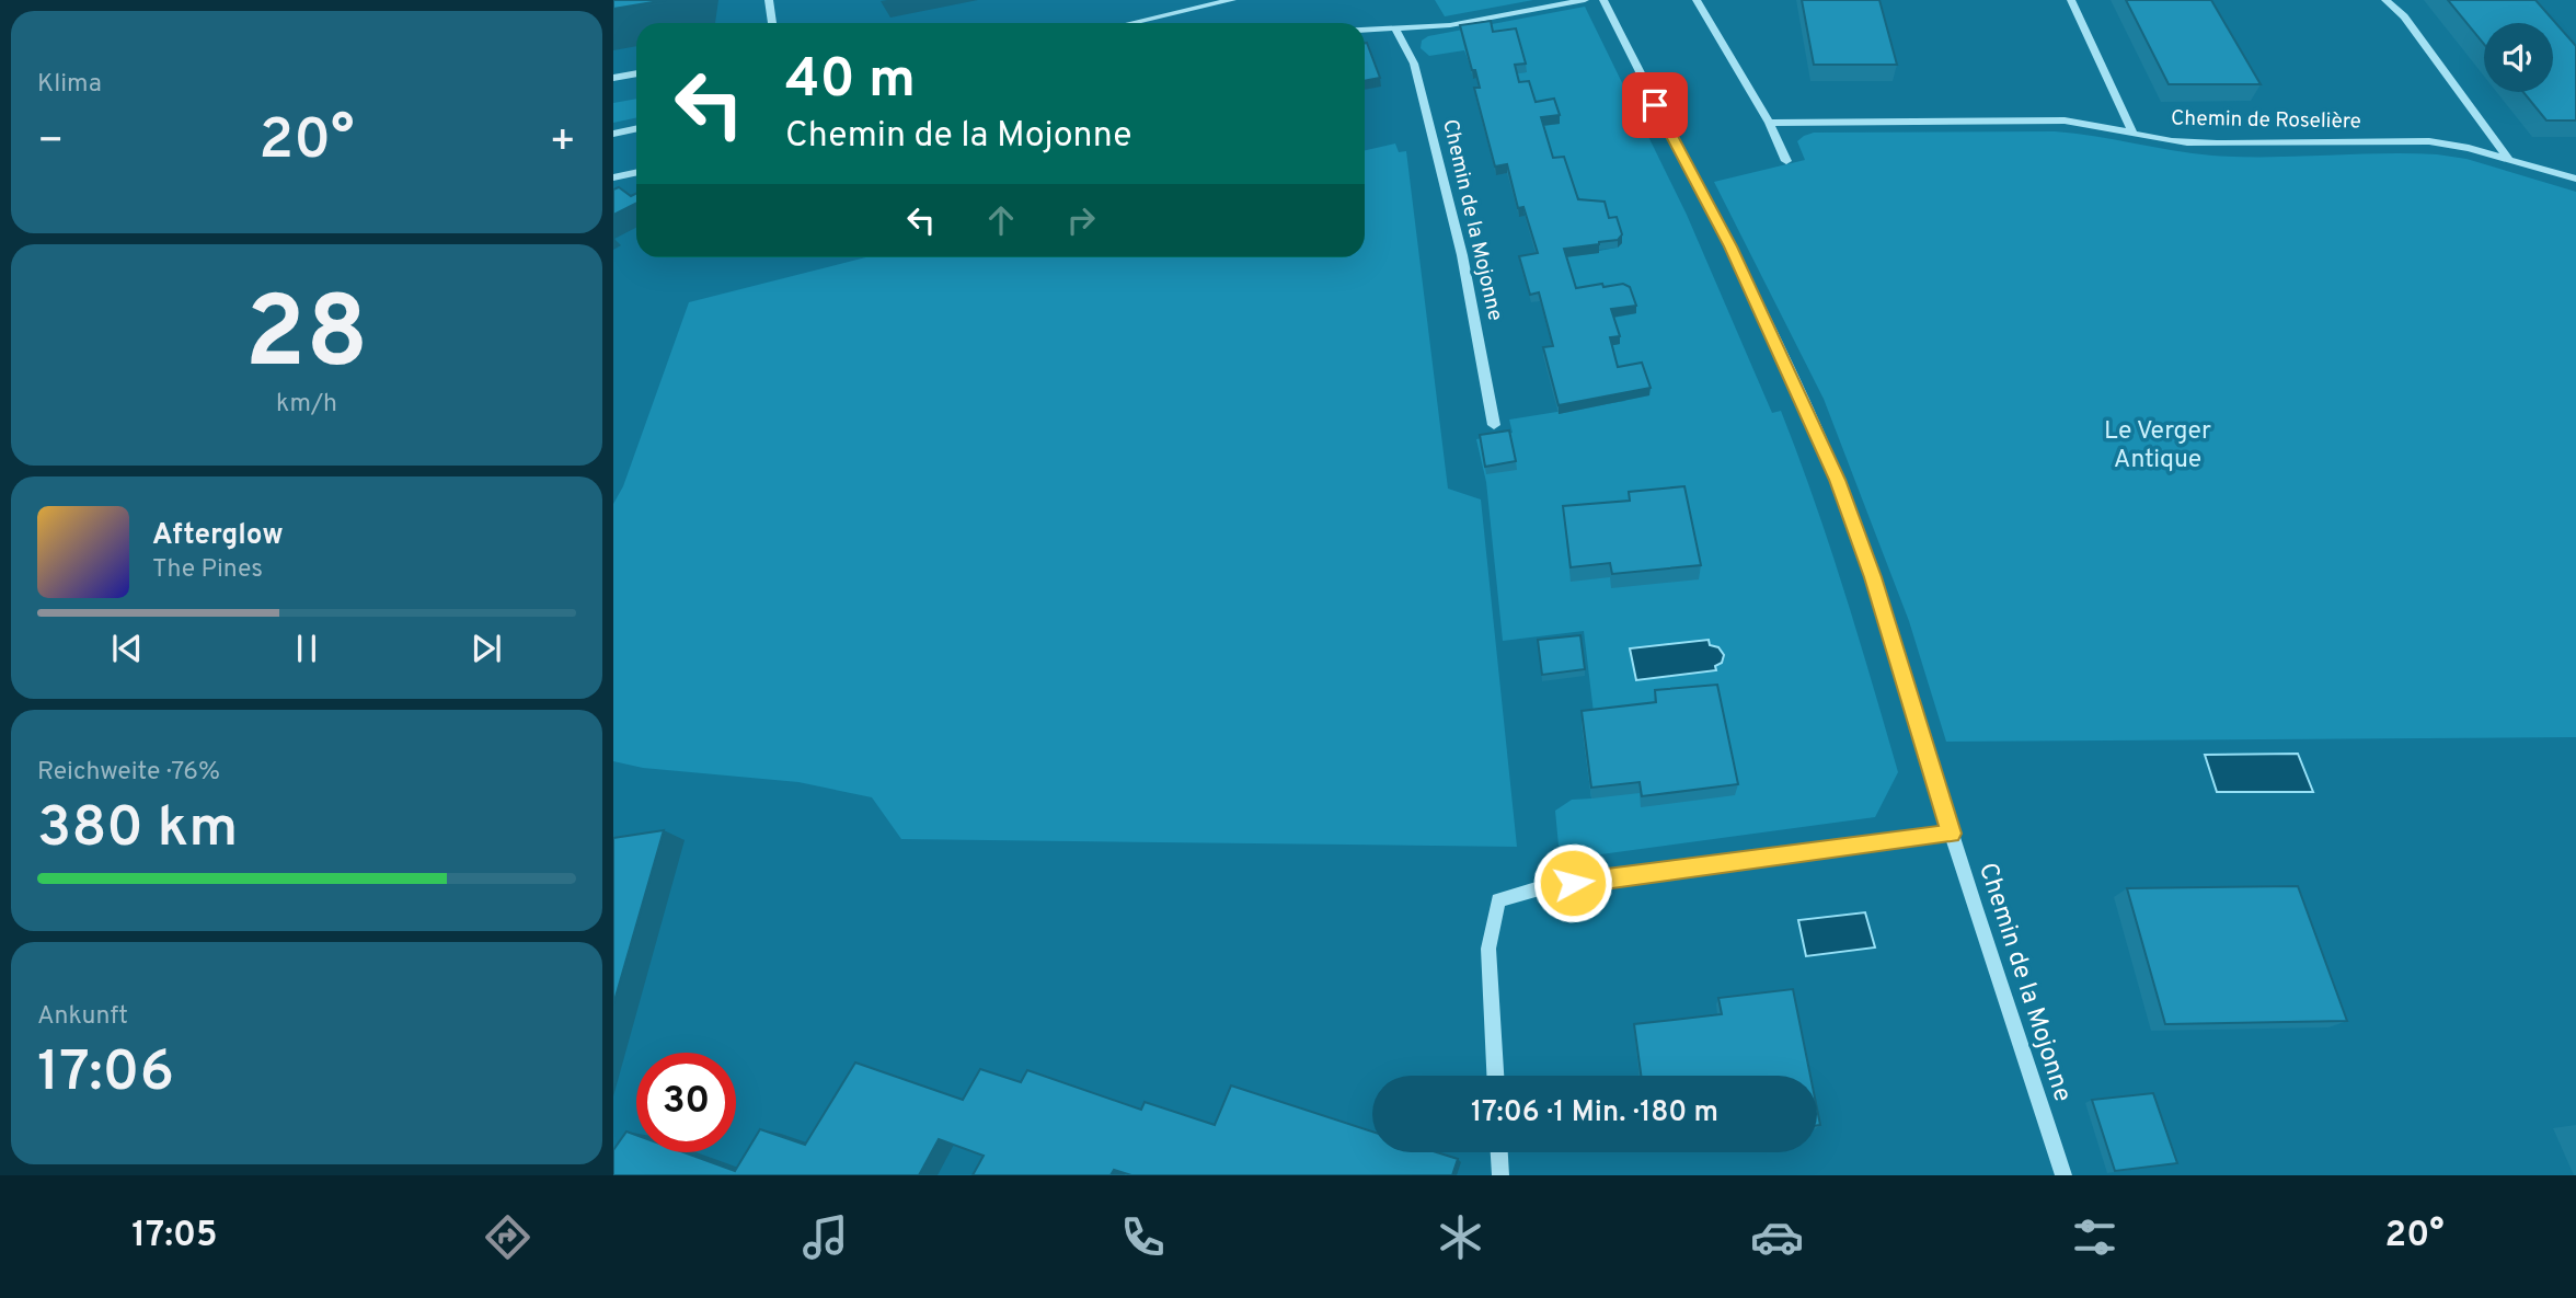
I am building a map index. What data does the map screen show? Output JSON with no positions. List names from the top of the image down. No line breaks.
{"streets":{"street":["Chemin de Roselière","Chemin de la Mojonne"]},"parks":["Le Verger Antique"],"page":{"tile":["Klima",["28","km/h"],["Reichweite · 76%","380 km"],["Ankunft","17:06"]],"turn":["40 m","Chemin de la Mojonne"],"heat":["−","20°","+"],"song":["Afterglow","The Pines"],"limit":"30","trip":"17:06 · 1 Min. · 180 m","tabs":["17:05","20°"]}}
